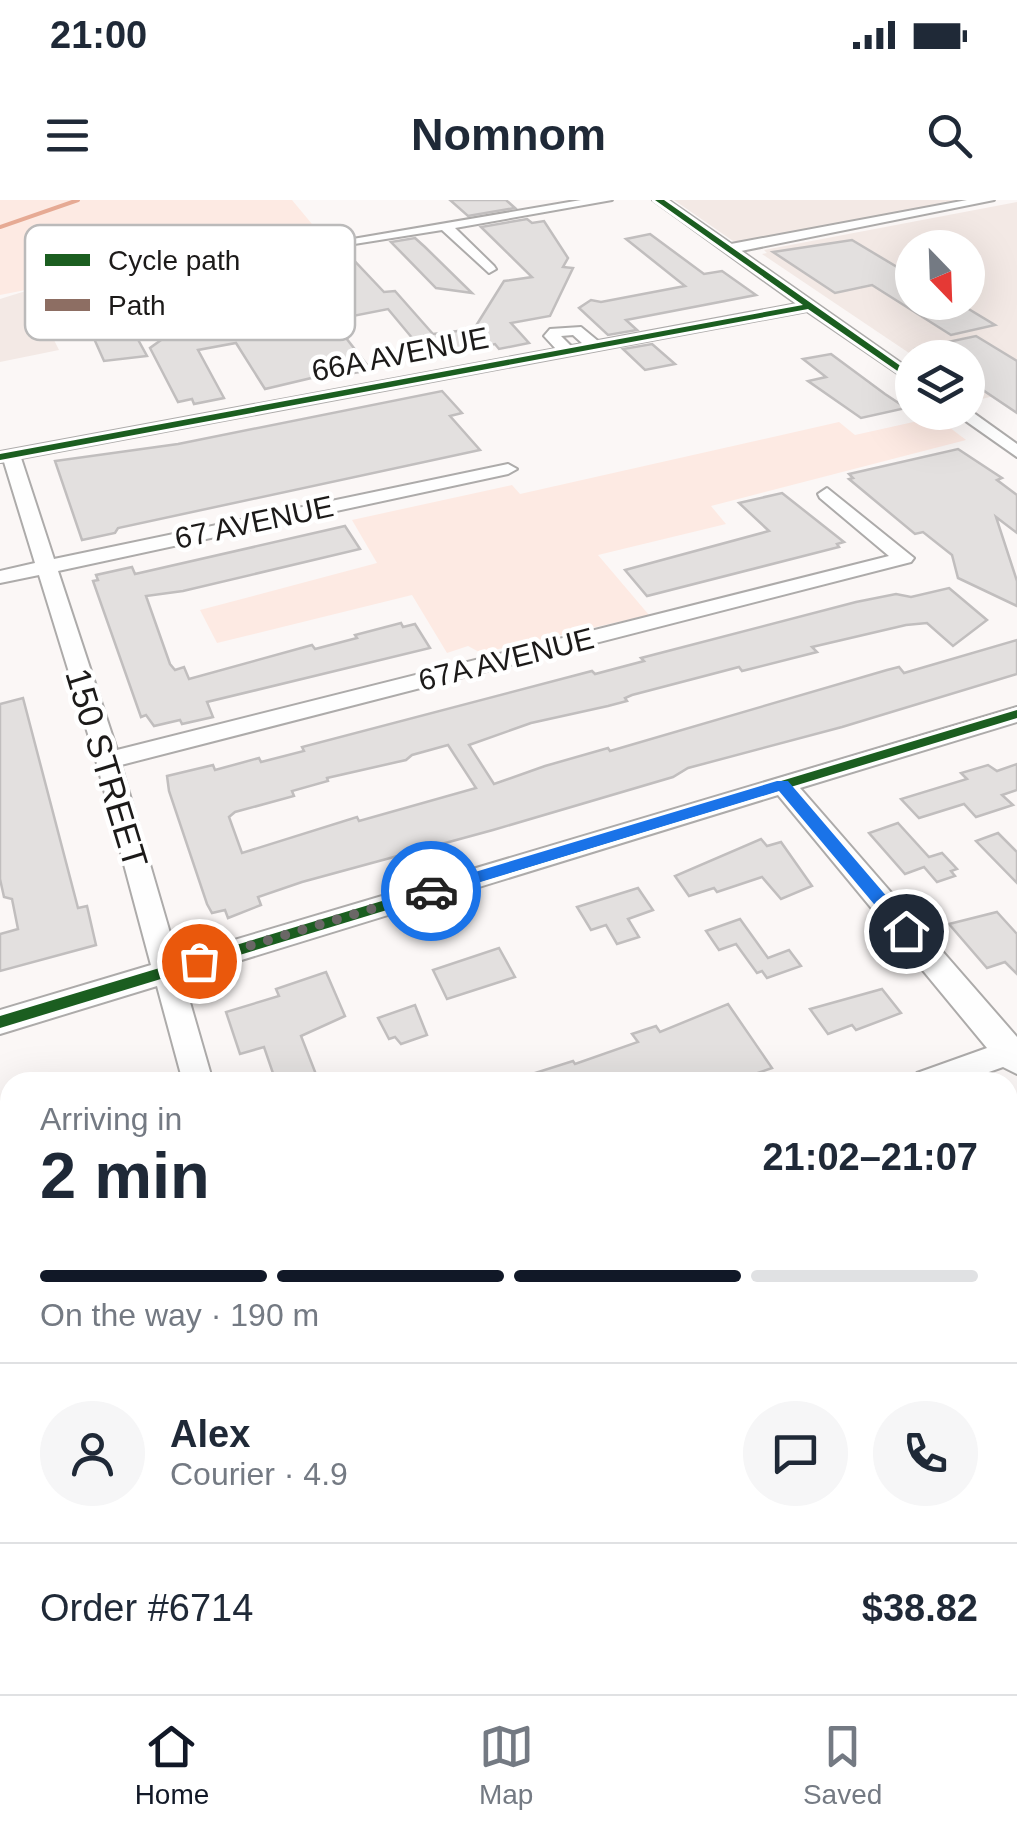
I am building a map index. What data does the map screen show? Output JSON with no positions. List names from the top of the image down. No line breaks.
{"streets":{"street":["66A AVENUE","67 AVENUE","67A AVENUE","150 STREET"]},"crossings":[["66A AVENUE","150 STREET"],["67 AVENUE","150 STREET"],["67A AVENUE","150 STREET"]],"legend":["Cycle path","Path"],"north":"bottom right","page":{"status":"21:00","header":"Nomnom","heading":["2 min","Arriving in","21:02–21:07"],"panel":["Alex","Courier · 4.9","Order #6714","$38.82"],"bar":"On the way · 190 m","tabs":["Home","Map","Saved"]}}
